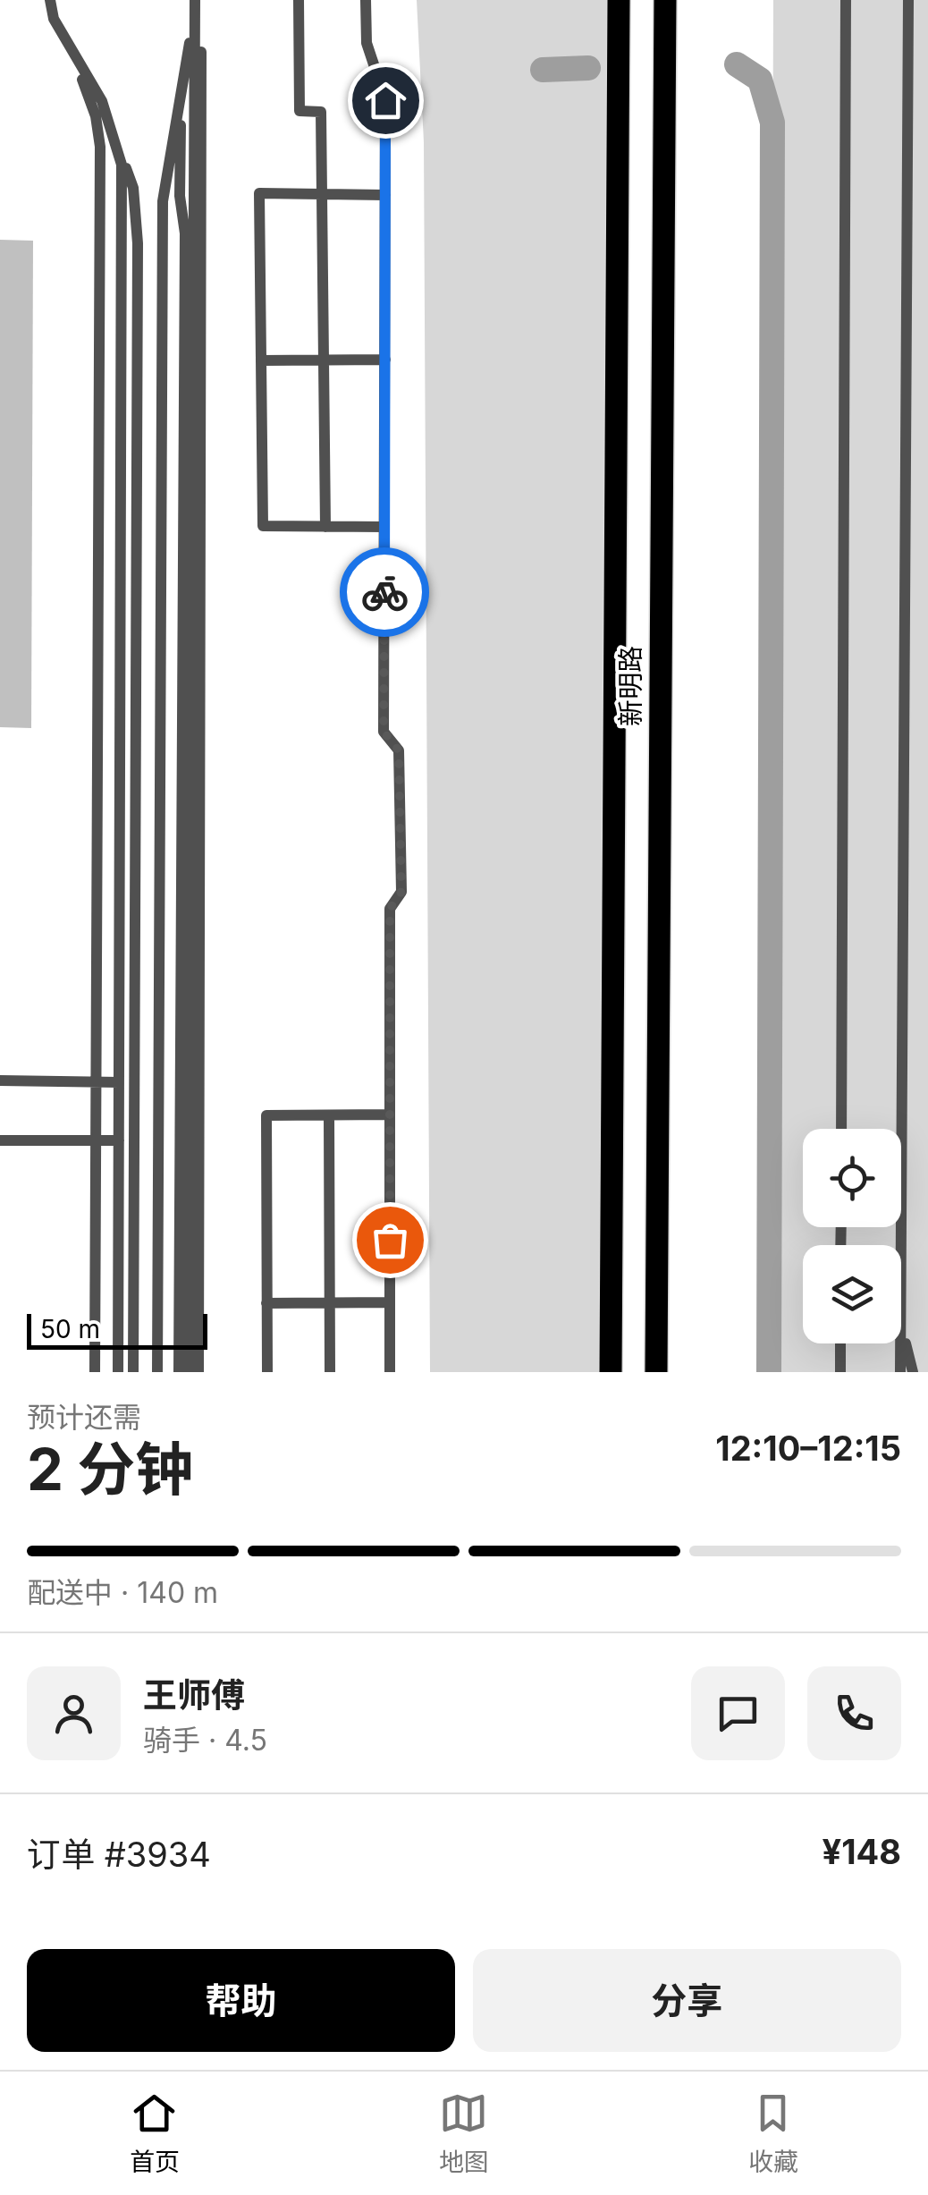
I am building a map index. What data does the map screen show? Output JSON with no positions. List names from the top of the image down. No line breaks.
{"streets":{"main road":["新明路"]},"scale_bar":"50 m","page":{"scale":"50 m","heading":["2 分钟","预计还需","12:10–12:15"],"panel":["王师傅","骑手 · 4.5","订单 #3934","¥148"],"bar":"配送中 · 140 m","buttons":["帮助","分享"],"tabs":["首页","地图","收藏"]}}
